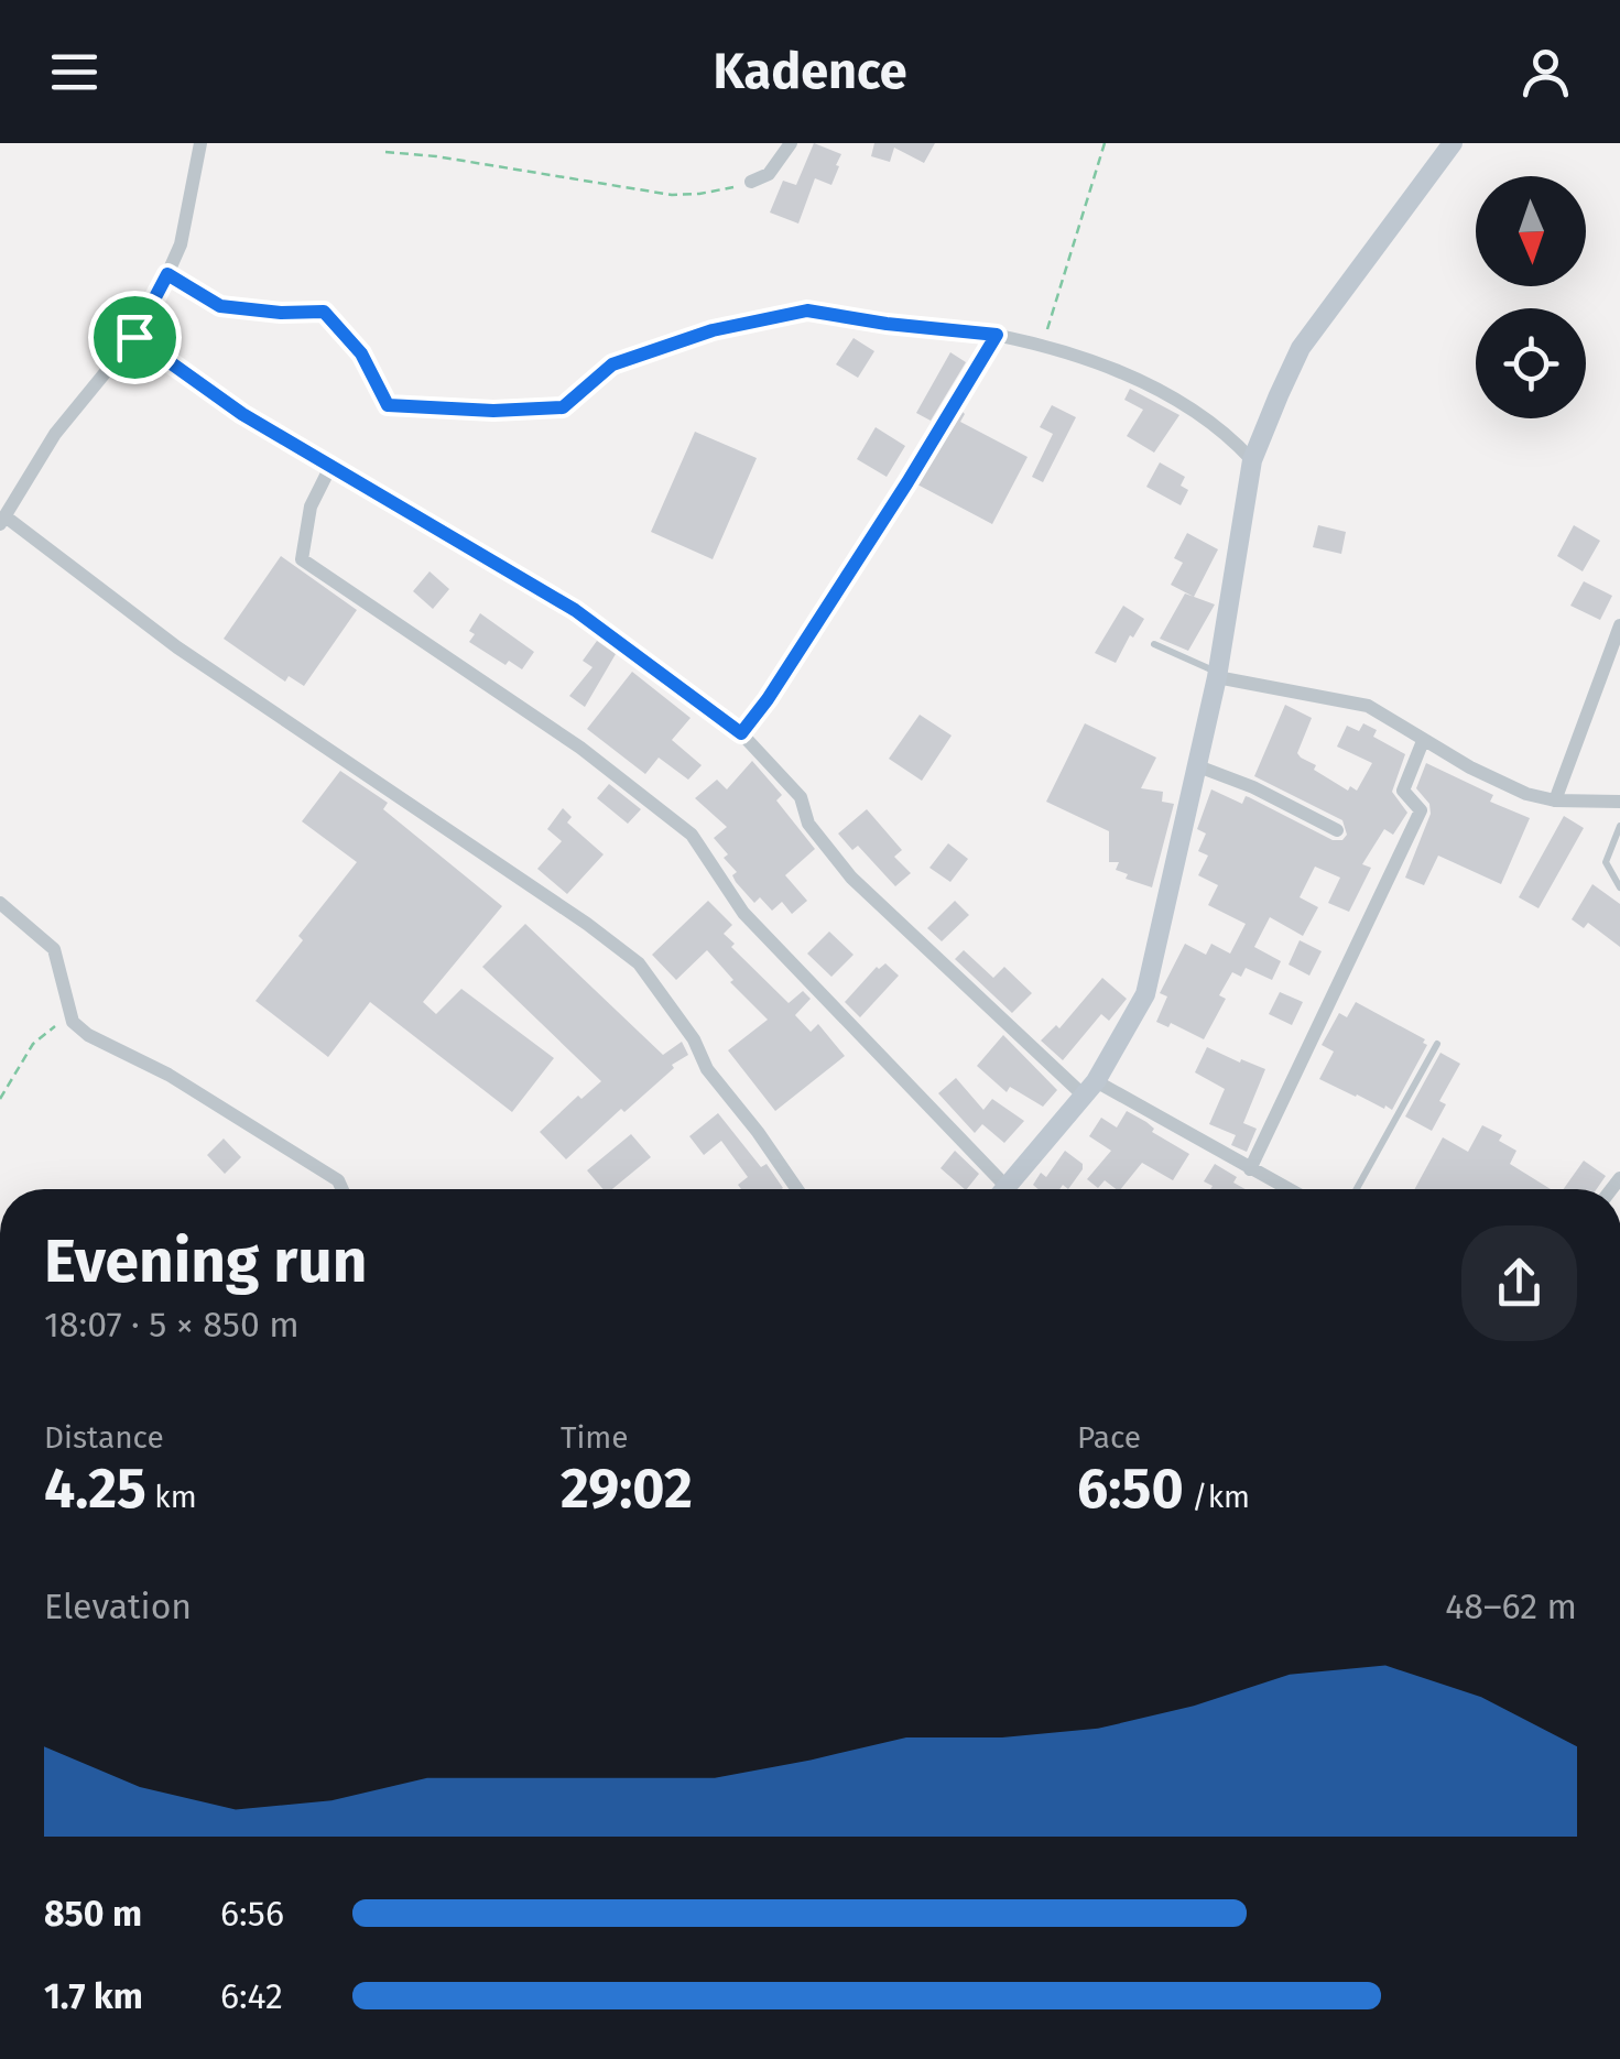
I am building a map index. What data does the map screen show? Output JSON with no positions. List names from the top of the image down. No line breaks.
{"north":"bottom","page":{"header":"Kadence","heading":["Evening run","18:07 · 5 × 850 m"],"stats":[["Distance","4.25 km"],["Time","29:02"],["Pace","6:50 /km"]],"chart":["Elevation","48–62 m"],"list":[{"name":"850 m","note":"6:56"},{"name":"1.7 km","note":"6:42"}]}}
